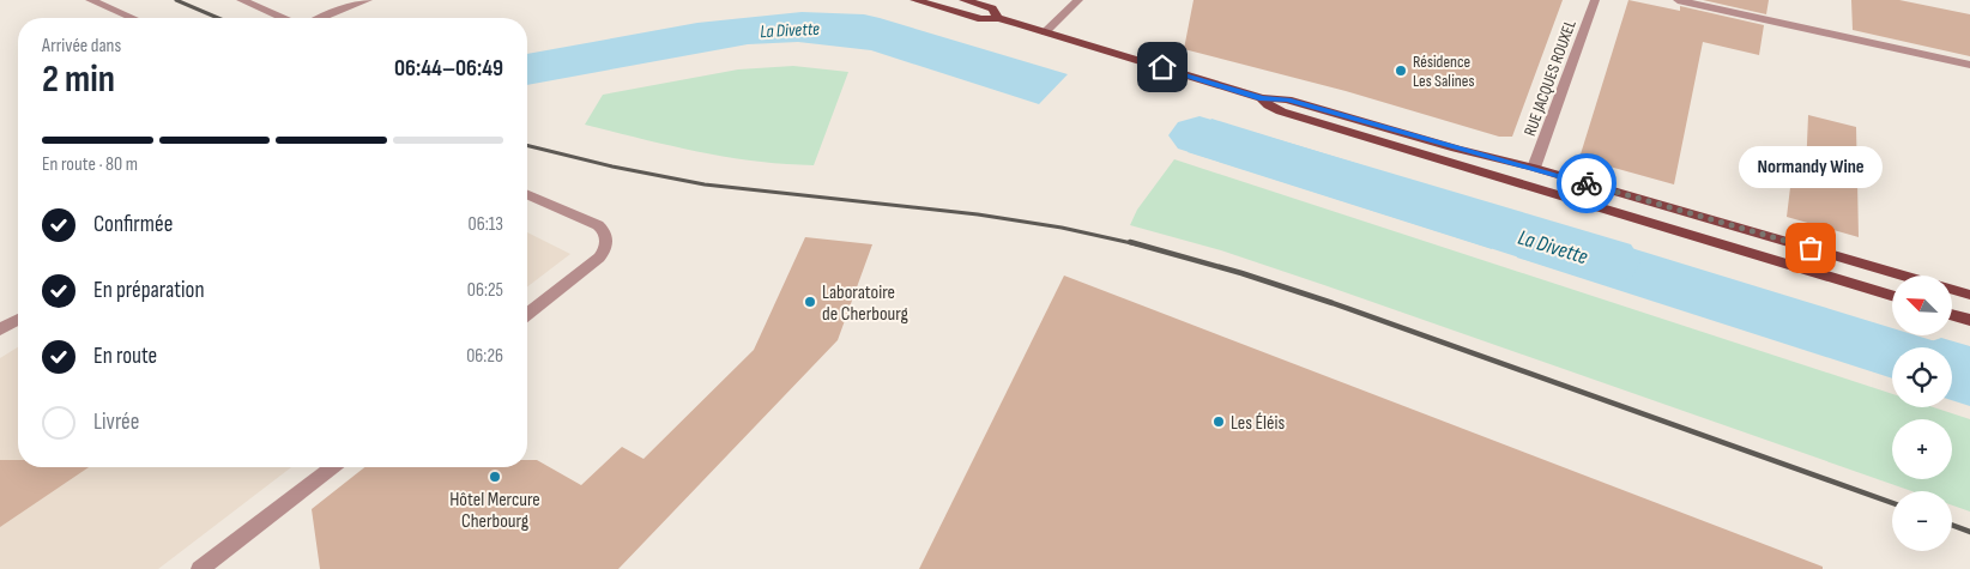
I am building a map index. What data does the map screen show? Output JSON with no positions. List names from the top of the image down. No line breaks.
{"streets":{"street":["RUE JACQUES ROUXEL"]},"water":["La Divette"],"places":["Résidence Les Salines","Normandy Wine","Laboratoire de Cherbourg","Les Éléis","Hôtel Mercure Cherbourg"],"north":"top left","page":{"heading":["2 min","Arrivée dans","06:44–06:49"],"bar":"En route · 80 m","bubble":"Normandy Wine","list":[["Confirmée","06:13"],["En préparation","06:25"],["En route","06:26"],"Livrée"],"map_buttons":["+","−"]}}
